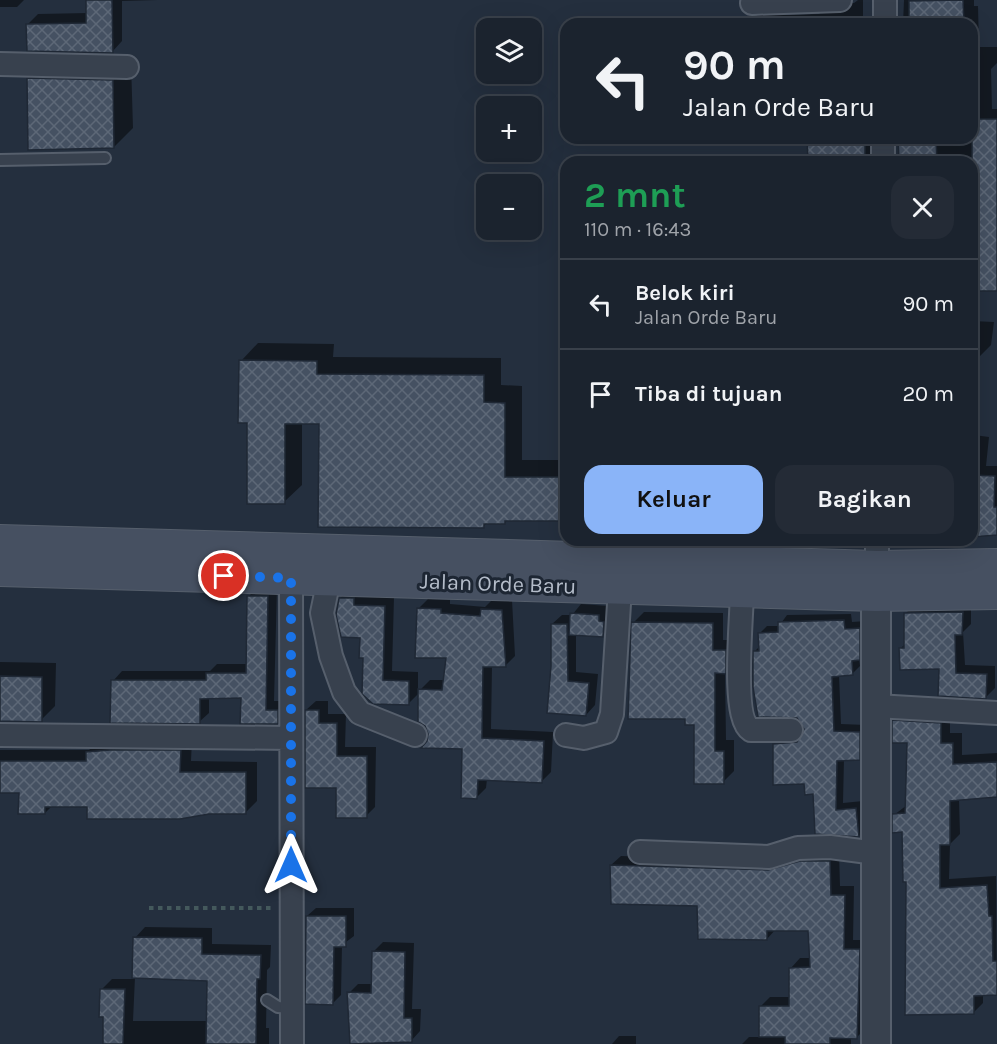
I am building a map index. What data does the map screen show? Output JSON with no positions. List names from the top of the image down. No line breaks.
{"streets":{"main road":["Jalan Orde Baru"]},"page":{"map_buttons":["+","−"],"turn":["90 m","Jalan Orde Baru"],"heading":["2 mnt","110 m · 16:43"],"list":[{"name":"Belok kiri","note":"Jalan Orde Baru","value":"90 m"},{"name":"Tiba di tujuan","value":"20 m"}],"buttons":["Keluar","Bagikan"]}}
